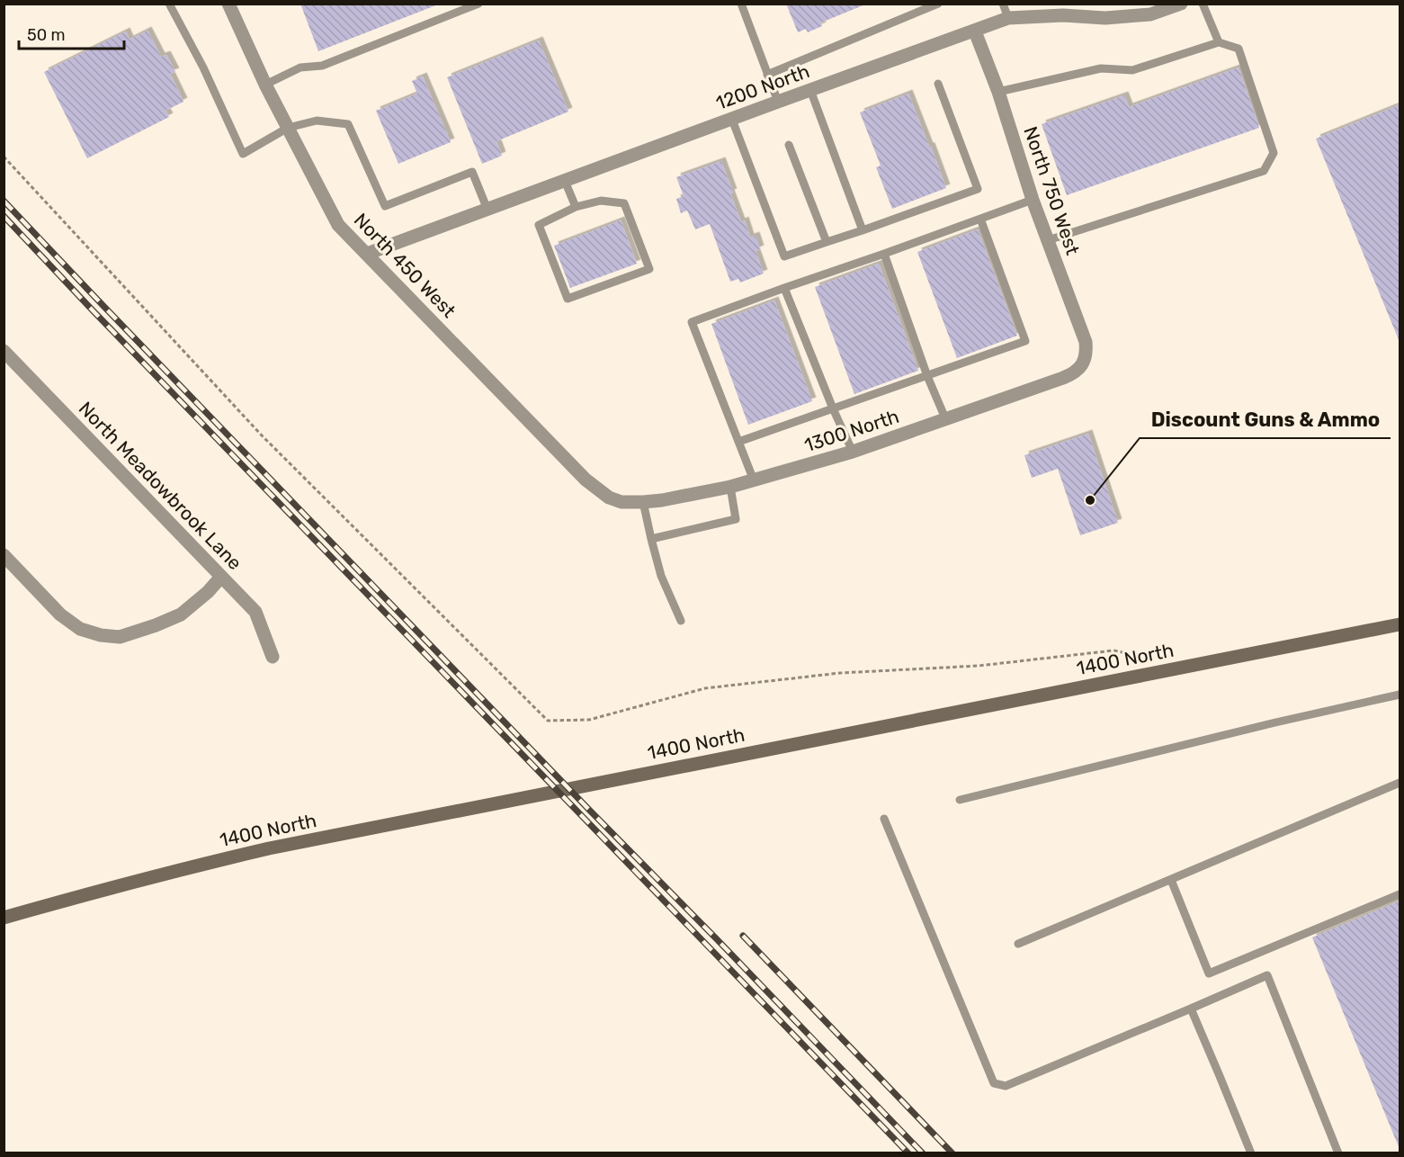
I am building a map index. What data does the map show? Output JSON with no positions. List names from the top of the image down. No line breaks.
{"streets":{"main road":["1400 North"],"street":["1200 North","North 750 West","North 450 West","1300 North","North Meadowbrook Lane"]},"crossings":[["1200 North","North 750 West"],["1200 North","North 450 West"],["North 750 West","1300 North"],["North 450 West","1300 North"]],"places":["Discount Guns & Ammo"],"scale_bar":"50 m"}
